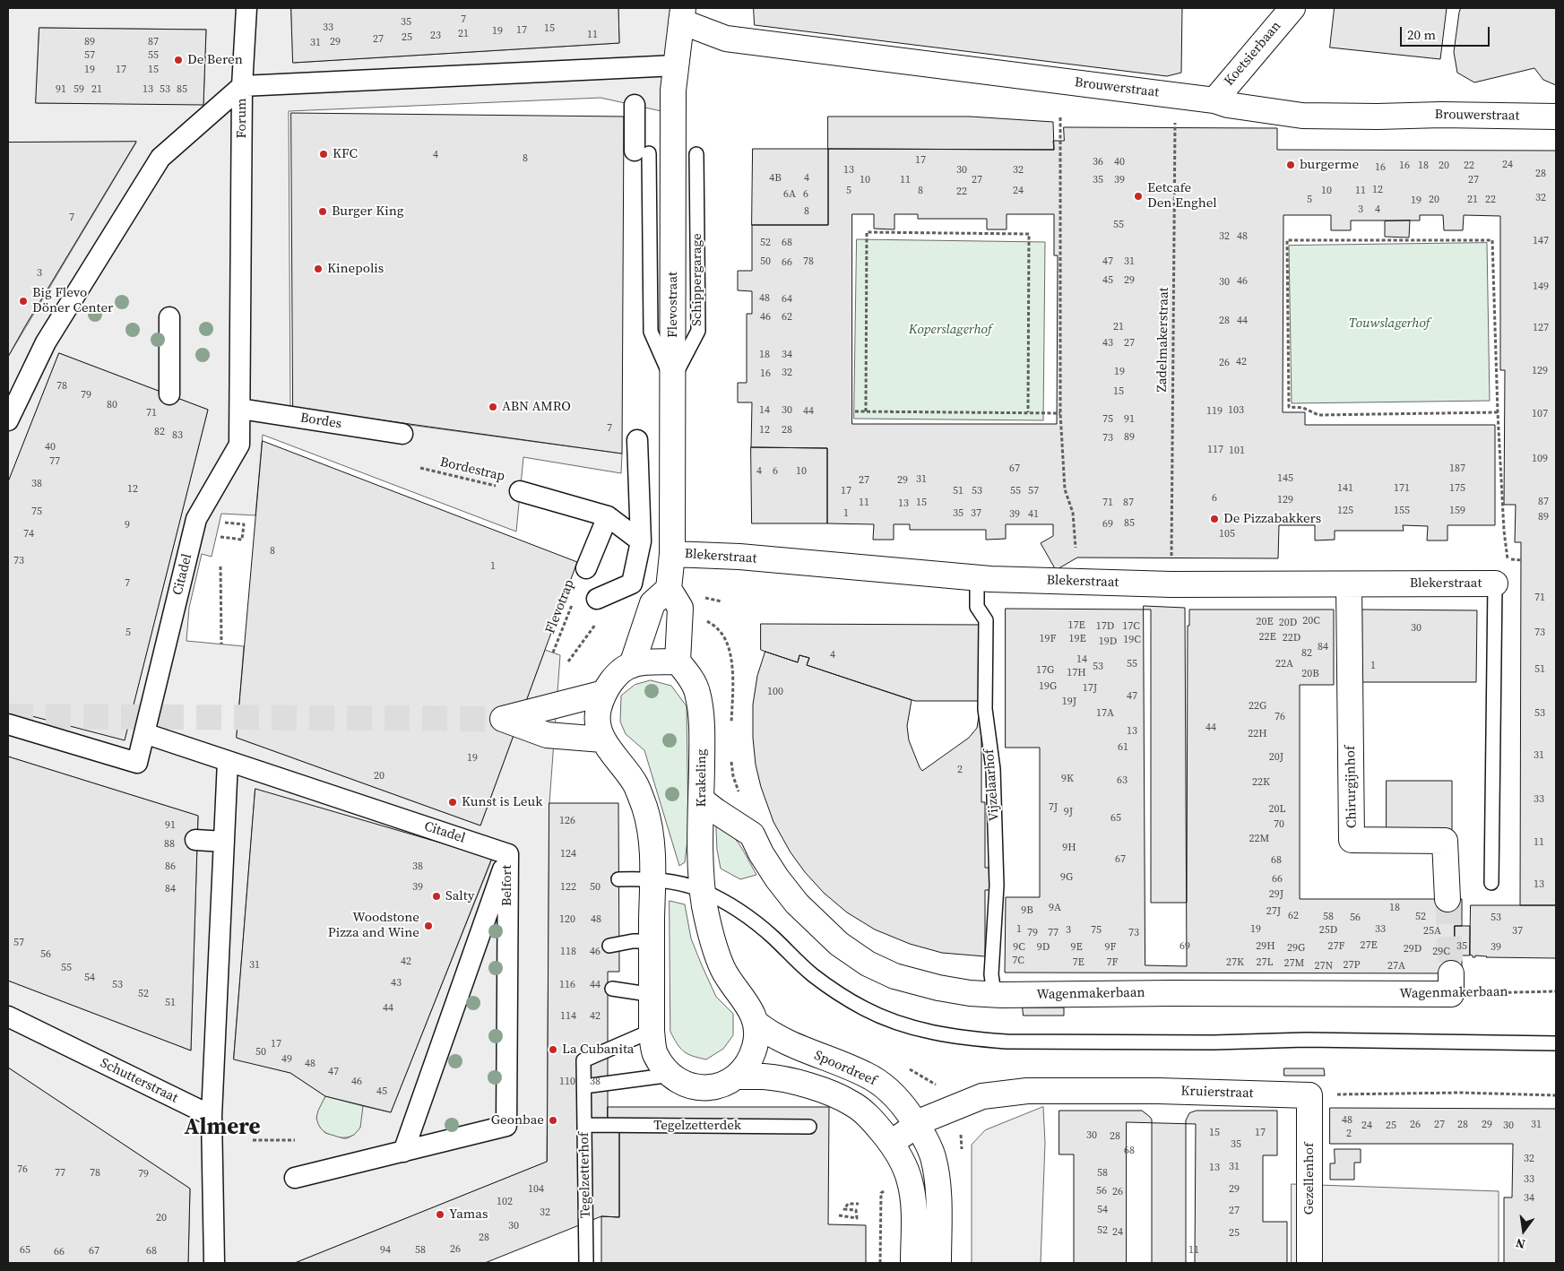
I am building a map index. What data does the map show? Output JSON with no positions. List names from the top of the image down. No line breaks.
{"streets":{"street":["Koetsierbaan","Brouwerstraat","Forum","Flevostraat","Bordes","Blekerstraat","Citadel","Krakeling","Chirurgijnhof","Belfort","Wagenmakerbaan","Spoordreef","Schutterstraat","Kruierstraat","Gezellenhof"],"lane":["Schippergarage","Vijzelaarhof","Tegelzetterdek","Tegelzetterhof"],"path":["Zadelmakerstraat","Bordestrap","Flevotrap"]},"crossings":[["Koetsierbaan","Brouwerstraat"],["Brouwerstraat","Flevostraat"],["Brouwerstraat","Zadelmakerstraat"],["Forum","Bordes"],["Forum","Citadel"],["Schippergarage","Flevostraat"],["Flevostraat","Blekerstraat"],["Zadelmakerstraat","Blekerstraat"],["Bordes","Citadel"],["Blekerstraat","Vijzelaarhof"],["Blekerstraat","Chirurgijnhof"],["Citadel","Belfort"],["Krakeling","Wagenmakerbaan"],["Krakeling","Spoordreef"],["Krakeling","Tegelzetterhof"],["Vijzelaarhof","Wagenmakerbaan"],["Spoordreef","Kruierstraat"],["Kruierstraat","Gezellenhof"],["Tegelzetterdek","Tegelzetterhof"]],"districts":["Almere"],"parks":["Touwslagerhof","Koperslagerhof"],"places":["De Beren","KFC","burgerme","Eetcafe Den Enghel","Burger King","Kinepolis","Big Flevo Döner Center","ABN AMRO","De Pizzabakkers","Kunst is Leuk","Salty","Woodstone Pizza and Wine","La Cubanita","Geonbae","Yamas"],"house_numbers":["7","35","33","15","17","19","21","11","23","25","27","89","87","29","31","57","55","19","17","15","91","59","21","13","53","85","4","8","17","36","40","24","16","18","20","22","16","13","30","32","28","4B","4","10","11","27","35","39","27","12","5","8","24","10","11","22","6A","6","32","5","20","21","22","19","3","4","8","7","55","32","48","147","52","68","50","78","47","31","66","3","45","29","46","30","149","48","64","46","62","28","44","21","127","43","27","18","34","42","26","129","19","32","16","78","15","79","80","14","30","103","44","119","71","107","75","91","7","12","28","82","83","89","73","40","117","101","109","77","67","187","4","6","10","145","31","27","29","38","141","171","175","12","17","51","53","55","57","6","129","87","11","15","71","87","13","125","155","159","75","1","35","37","39","41","89","85","69","9","74","105","8","73","1","7","71","20C","20E","20D","17E","17D","17C","30","5","73","22E","22D","19F","19E","19C","19D","84","82","4","14","55","22A","1","53","51","17G","17H","20B","19G","17J","100","47","19J","22G","17A","53","76","44","13","22H","61","31","20J","19","2","20","9K","63","22K","33","7J","20L","9J","65","126","70","91","22M","11","88","9H","124","67","68","86","38","9G","66","13","39","122","50","84","29J","9A","18","9B","27J","62","58","52","56","53","120","48","1","19","33","3","75","25D","25A","37","79","77","73","57","27E","69","29H","27F","35","9C","9D","9E","9F","39","29G","29D","118","46","29C","56","7C","42","7E","7F","27K","27L","27M","31","27P","27N","27A","55","54","43","53","116","44","52","51","44","114","42","17","50","49","48","47","46","110","38","45","48","26","27","28","29","31","24","25","30","15","17","2","30","28","35","68","32","31","13","76","77","78","58","79","33","104","29","56","26","34","102","54","27","32","20","30","52","24","25","28","26","65","94","58","11","67","68","66"],"scale_bar":"20 m","north":"bottom"}
